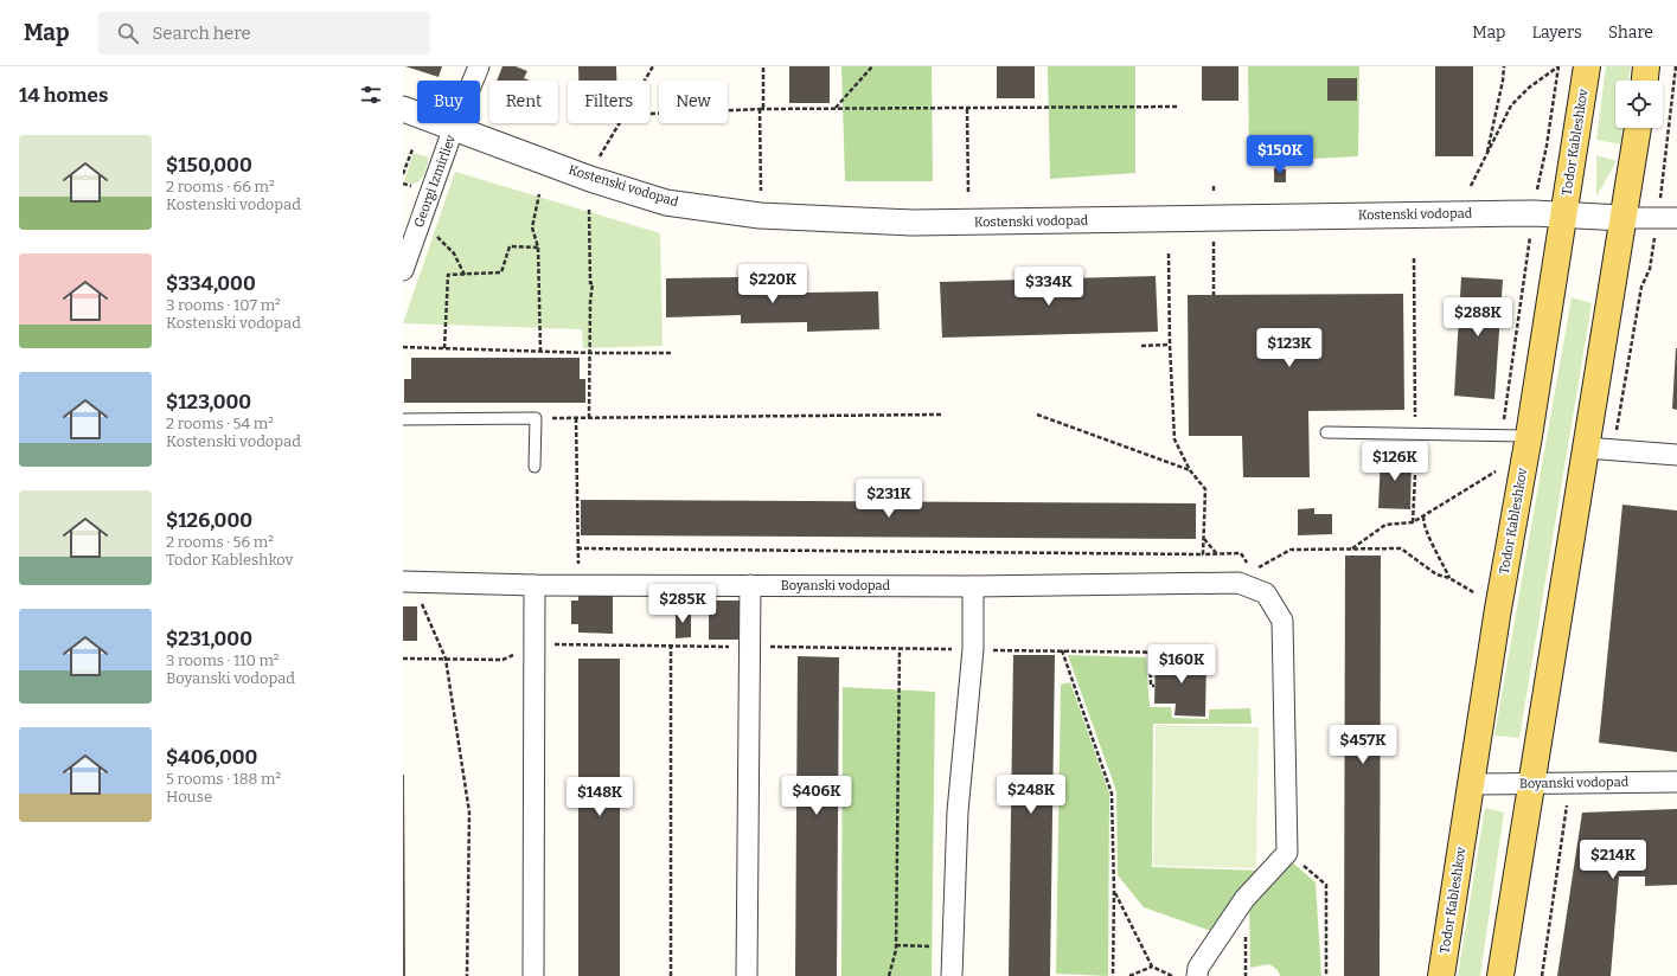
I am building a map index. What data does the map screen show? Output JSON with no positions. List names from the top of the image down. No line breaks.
{"streets":{"main road":["Todor Kableshkov"],"street":["Georgi Izmirliev","Kostenski vodopad","Boyanski vodopad"]},"crossings":[["Todor Kableshkov","Kostenski vodopad"],["Todor Kableshkov","Boyanski vodopad"],["Georgi Izmirliev","Kostenski vodopad"]],"page":{"header":"Map","search":"Search here","nav":["Map","Layers","Share"],"heading":"14 homes","chip":["Buy","Rent","Filters","New"],"list":[{"name":"$150,000","note":"2 rooms · 66 m² · Kostenski vodopad"},{"name":"$334,000","note":"3 rooms · 107 m² · Kostenski vodopad"},{"name":"$123,000","note":"2 rooms · 54 m² · Kostenski vodopad"},{"name":"$126,000","note":"2 rooms · 56 m² · Todor Kableshkov"},{"name":"$231,000","note":"3 rooms · 110 m² · Boyanski vodopad"},{"name":"$406,000","note":"5 rooms · 188 m² · House"}],"price":["$150K","$220K","$334K","$288K","$123K","$126K","$231K","$285K","$160K","$457K","$248K","$406K","$148K","$214K"]}}
